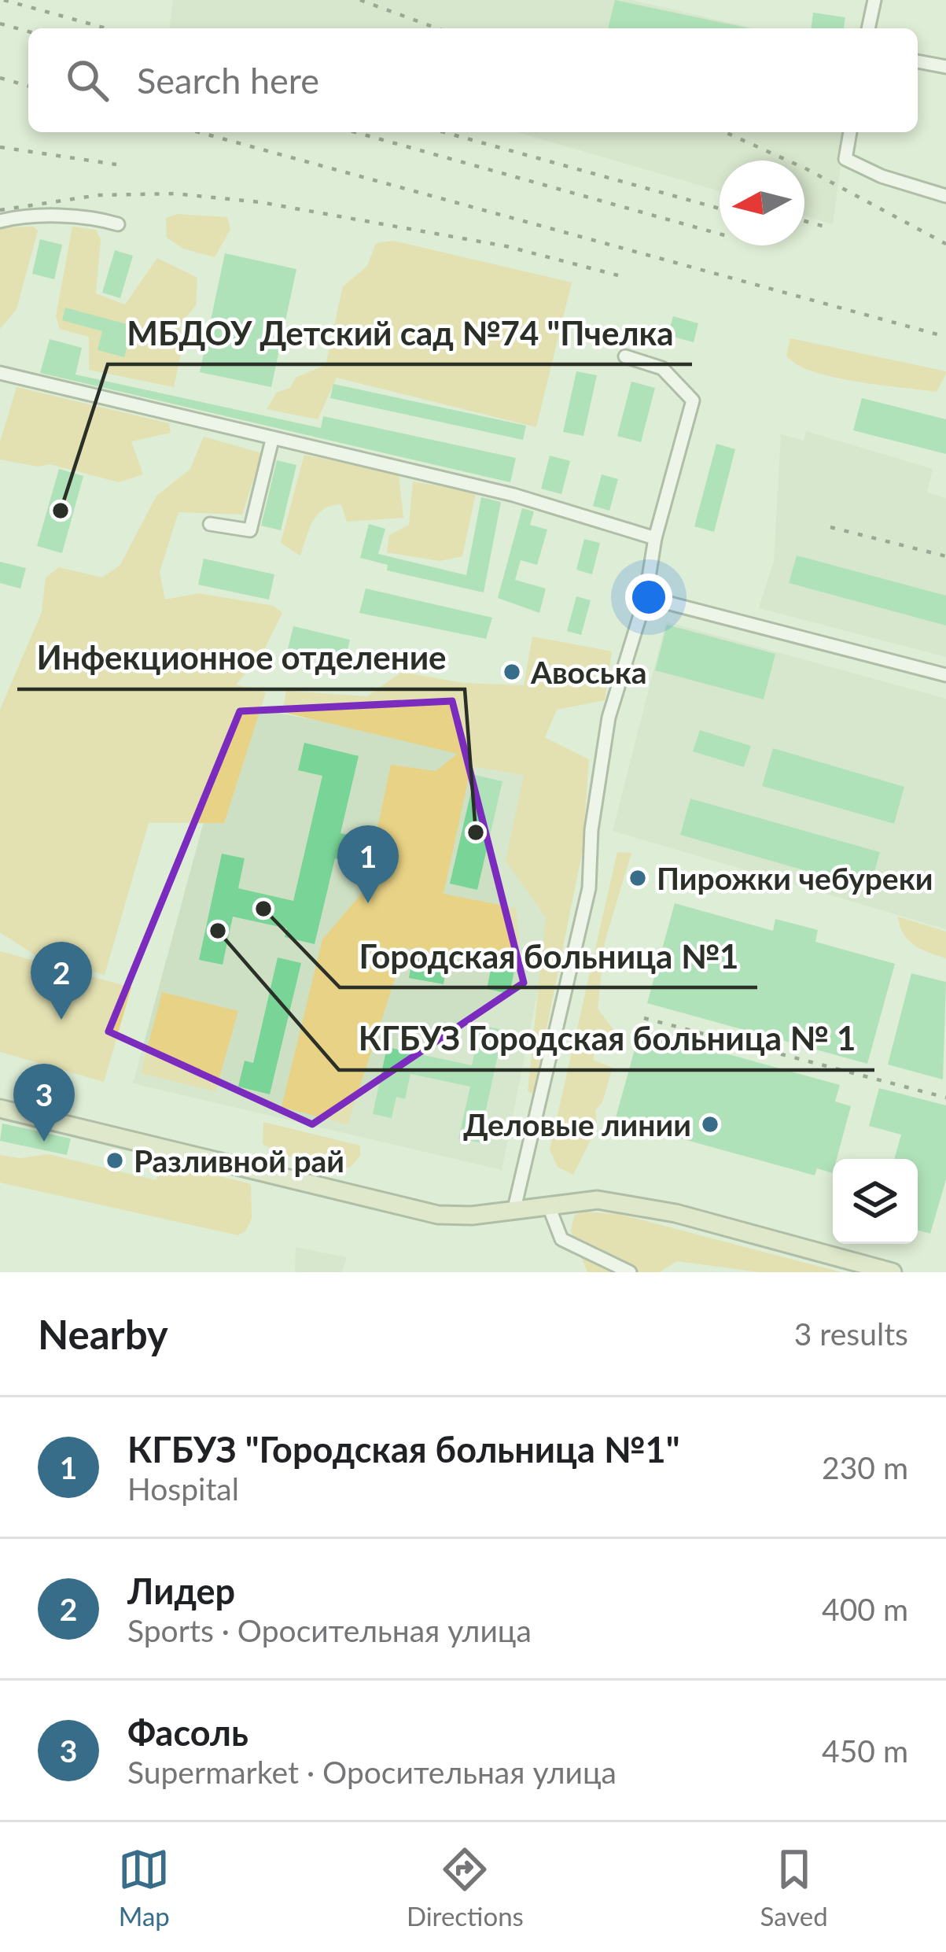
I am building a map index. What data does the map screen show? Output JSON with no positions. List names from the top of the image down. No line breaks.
{"places":["МБДОУ Детский сад №74 \"Пчелка","Авоська","Инфекционное отделение","Пирожки чебуреки","Городская больница №1","КГБУЗ Городская больница № 1","Деловые линии","Разливной рай"],"north":"left","page":{"search":"Search here","pins":["1","2","3"],"heading":["Nearby","3 results"],"list":[{"mark":"1","name":"КГБУЗ \"Городская больница №1\"","note":"Hospital","value":"230 m"},{"mark":"2","name":"Лидер","note":"Sports · Оросительная улица","value":"400 m"},{"mark":"3","name":"Фасоль","note":"Supermarket · Оросительная улица","value":"450 m"}],"nav":["Map","Directions","Saved"]}}
